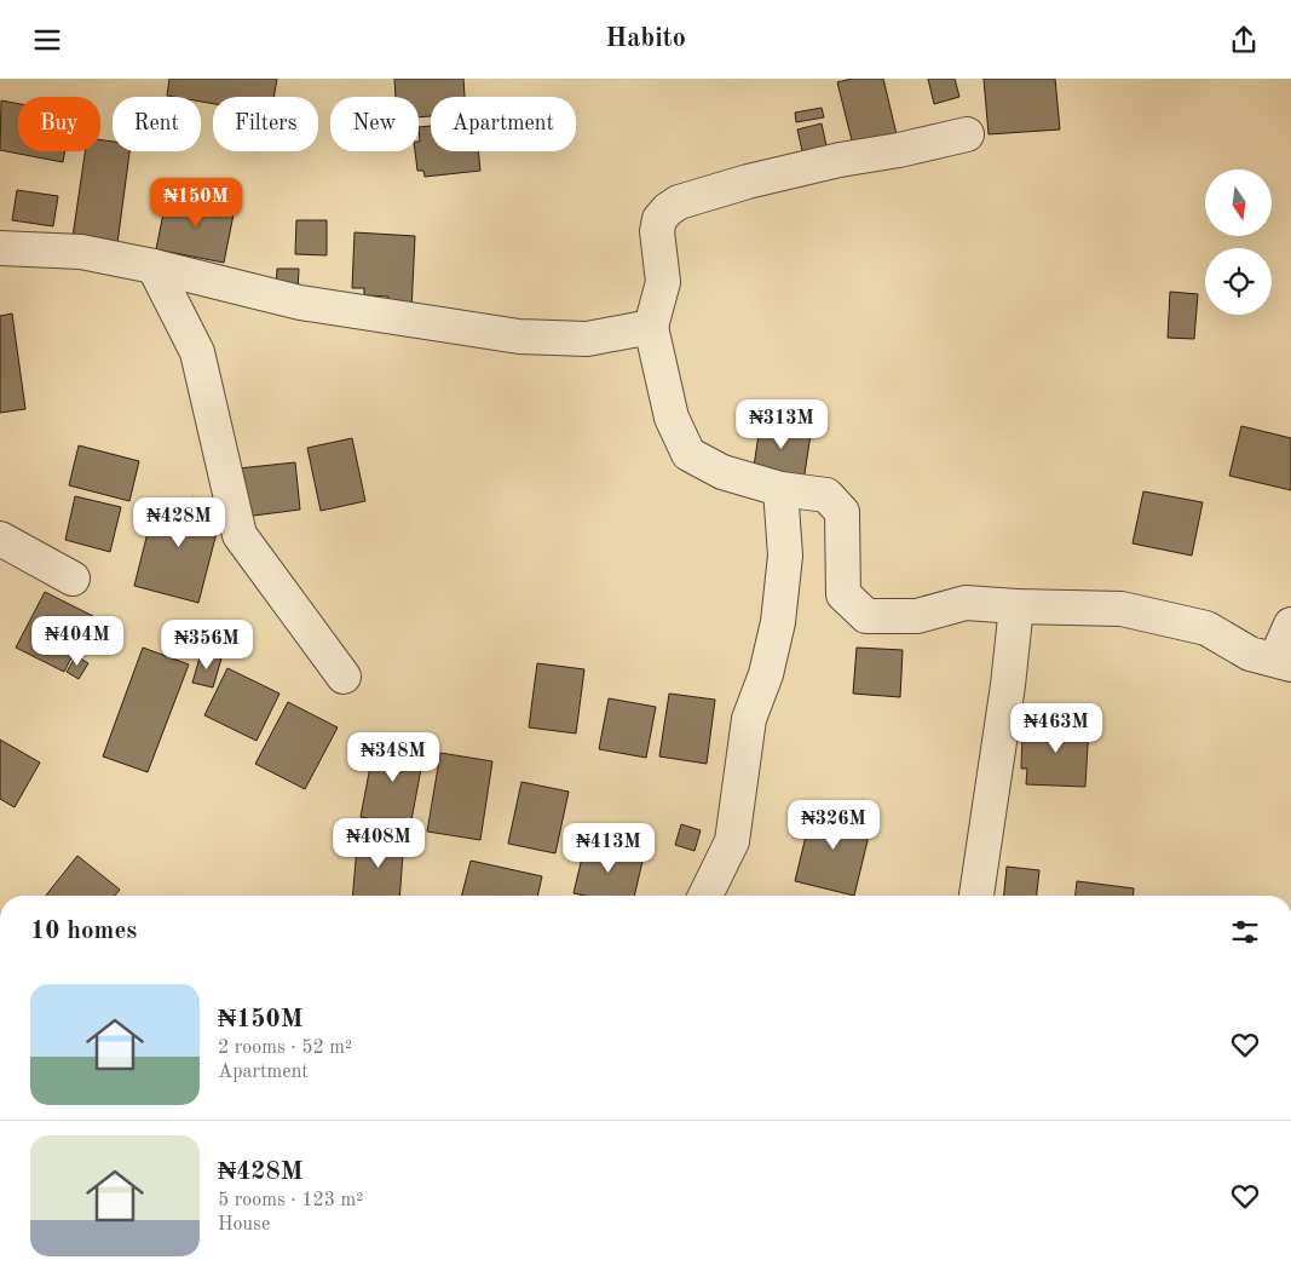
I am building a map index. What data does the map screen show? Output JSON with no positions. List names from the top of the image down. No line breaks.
{"north":"bottom","page":{"header":"Habito","chip":["Buy","Rent","Filters","New","Apartment"],"price":["₦150M","₦313M","₦428M","₦404M","₦356M","₦463M","₦348M","₦326M","₦408M","₦413M"],"heading":"10 homes","list":[{"name":"₦150M","note":"2 rooms · 52 m² · Apartment"},{"name":"₦428M","note":"5 rooms · 123 m² · House"}]}}
